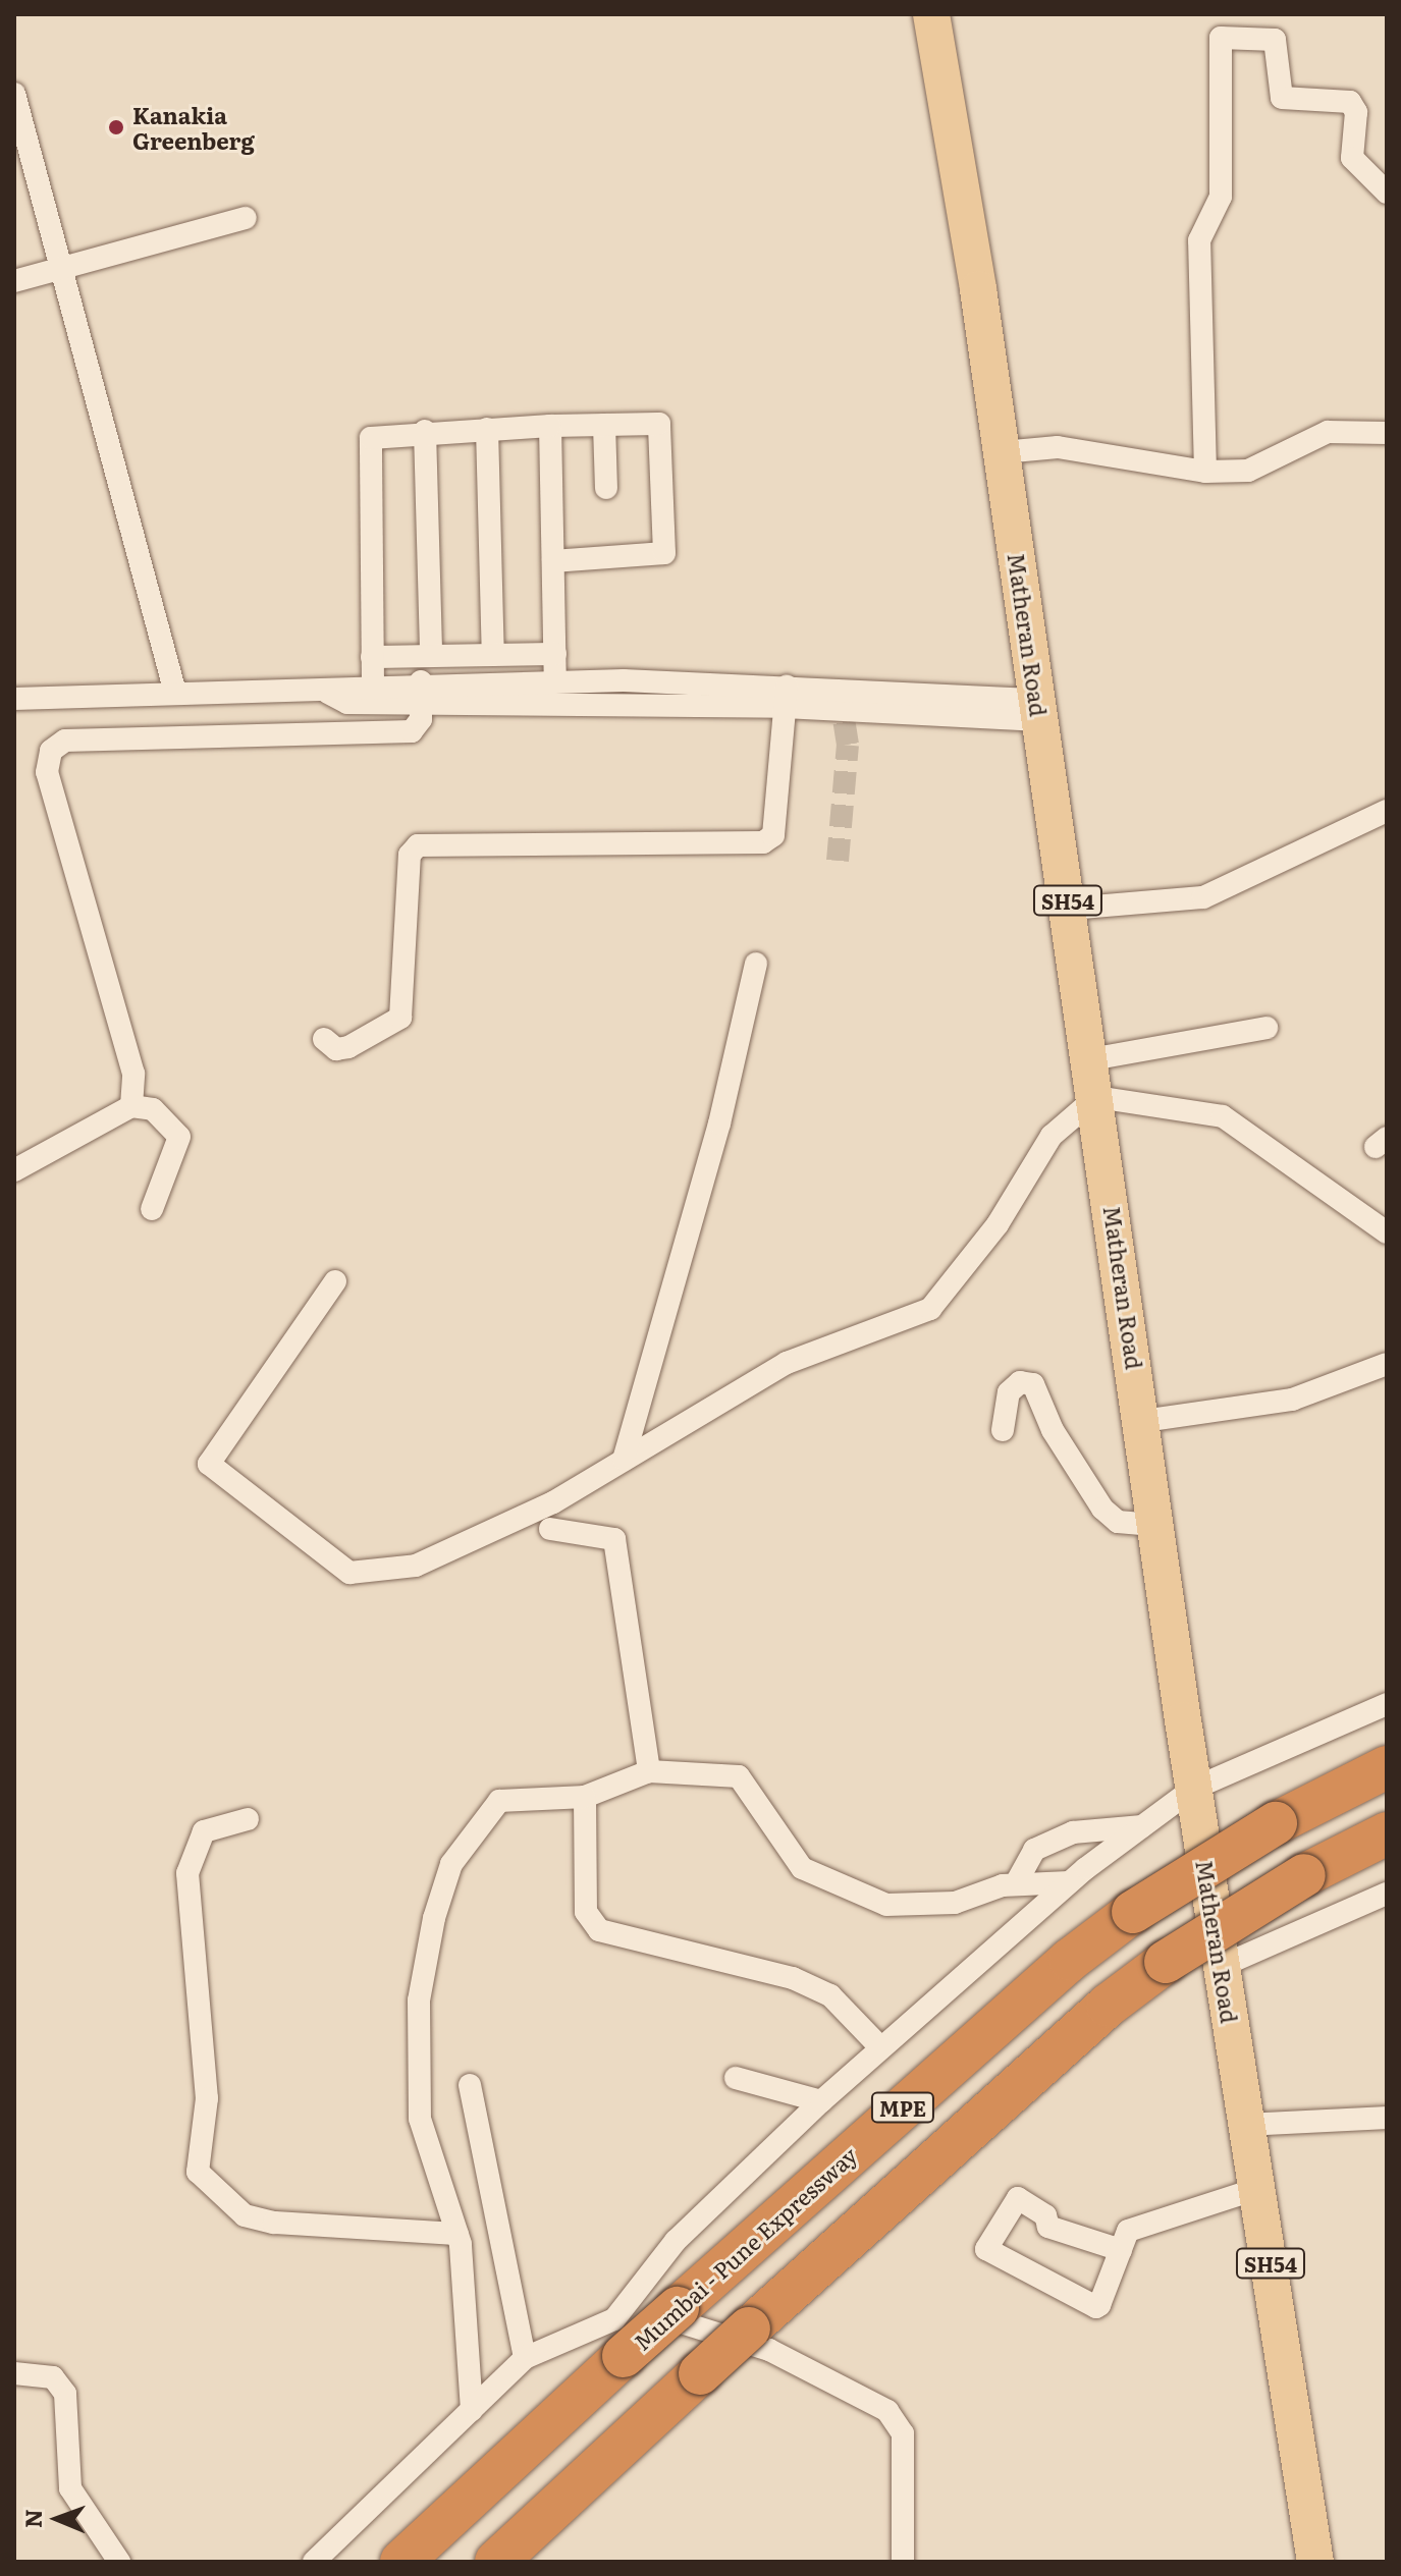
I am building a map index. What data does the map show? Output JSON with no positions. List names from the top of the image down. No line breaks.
{"streets":{"highway":["MPE","Mumbai - Pune Expressway"],"main road":["Matheran Road","SH54"]},"places":["Kanakia Greenberg"],"north":"left"}
